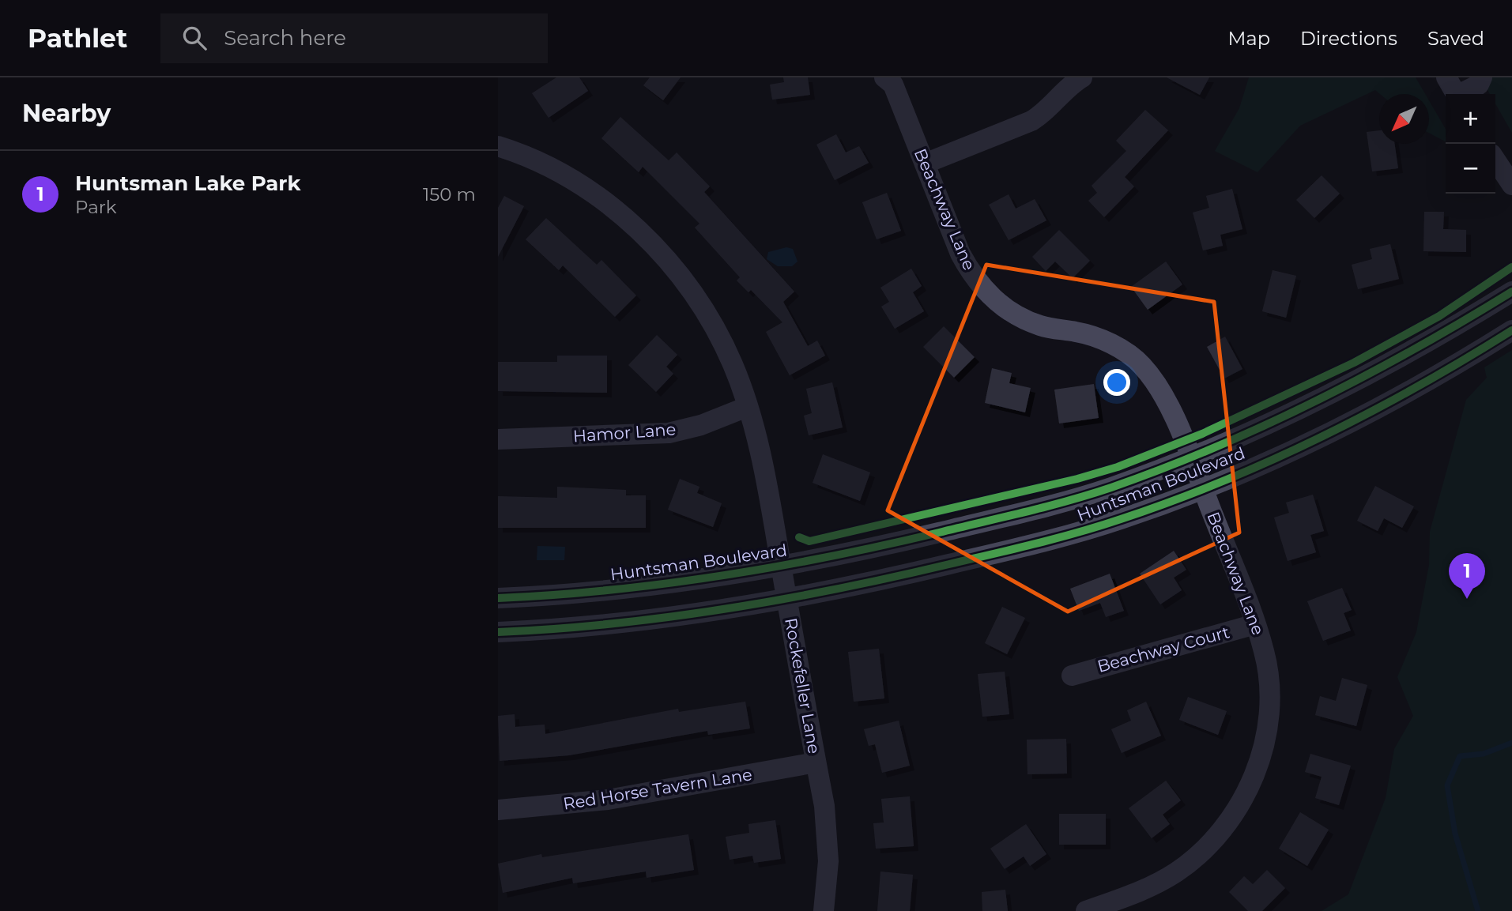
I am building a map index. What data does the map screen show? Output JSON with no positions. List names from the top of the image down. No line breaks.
{"streets":{"street":["Beachway Lane","Hamor Lane","Huntsman Boulevard","Beachway Court","Rockefeller Lane","Red Horse Tavern Lane"]},"crossings":[["Beachway Lane","Huntsman Boulevard"],["Beachway Lane","Beachway Court"],["Hamor Lane","Rockefeller Lane"],["Huntsman Boulevard","Rockefeller Lane"],["Rockefeller Lane","Red Horse Tavern Lane"]],"north":"bottom left","page":{"header":"Pathlet","search":"Search here","nav":["Map","Directions","Saved"],"heading":"Nearby","map_buttons":["+","−"],"list":[{"mark":"1","name":"Huntsman Lake Park","note":"Park","value":"150 m"}],"pins":"1"}}
